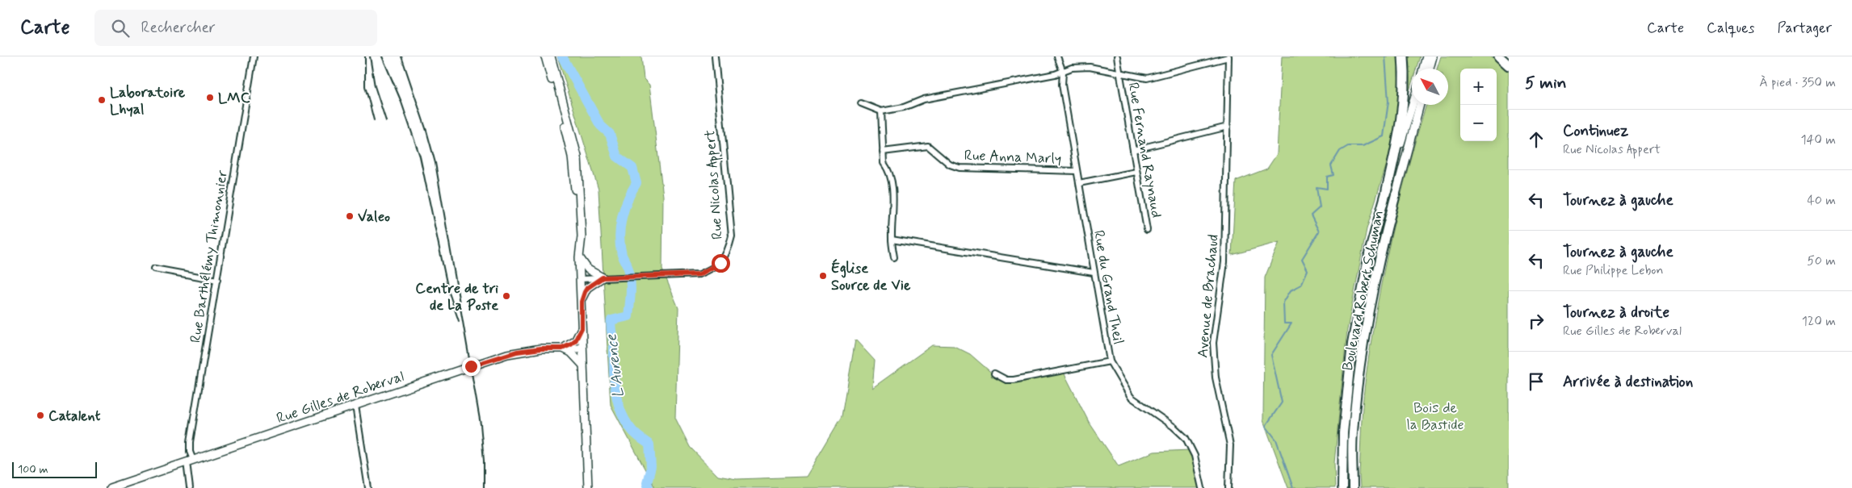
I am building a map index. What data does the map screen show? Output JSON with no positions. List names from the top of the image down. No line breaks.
{"streets":{"main road":["Boulevard Robert Schuman"],"street":["Rue Fernand Raynaud","Rue Anna Marly","Rue Nicolas Appert","Rue Barthélémy Thimonnier","Rue du Grand Theil","Avenue de Brachaud","Rue Gilles de Roberval"]},"crossings":[["Rue Anna Marly","Rue du Grand Theil"],["Rue Barthélémy Thimonnier","Rue Gilles de Roberval"]],"water":["L'Aurence"],"parks":["Bois de la Bastide"],"places":["LMC","Laboratoire Lhyal","Valeo","Église Source de Vie","Centre de tri de La Poste","Catalent"],"scale_bar":"100 m","north":"top left","page":{"header":"Carte","search":"Rechercher","nav":["Carte","Calques","Partager"],"heading":["5 min","À pied · 350 m"],"map_buttons":["+","−"],"list":[["Continuez","Rue Nicolas Appert","140 m"],["Tournez à gauche","40 m"],["Tournez à gauche","Rue Philippe Lebon","50 m"],["Tournez à droite","Rue Gilles de Roberval","120 m"],"Arrivée à destination"],"scale":"100 m"}}
